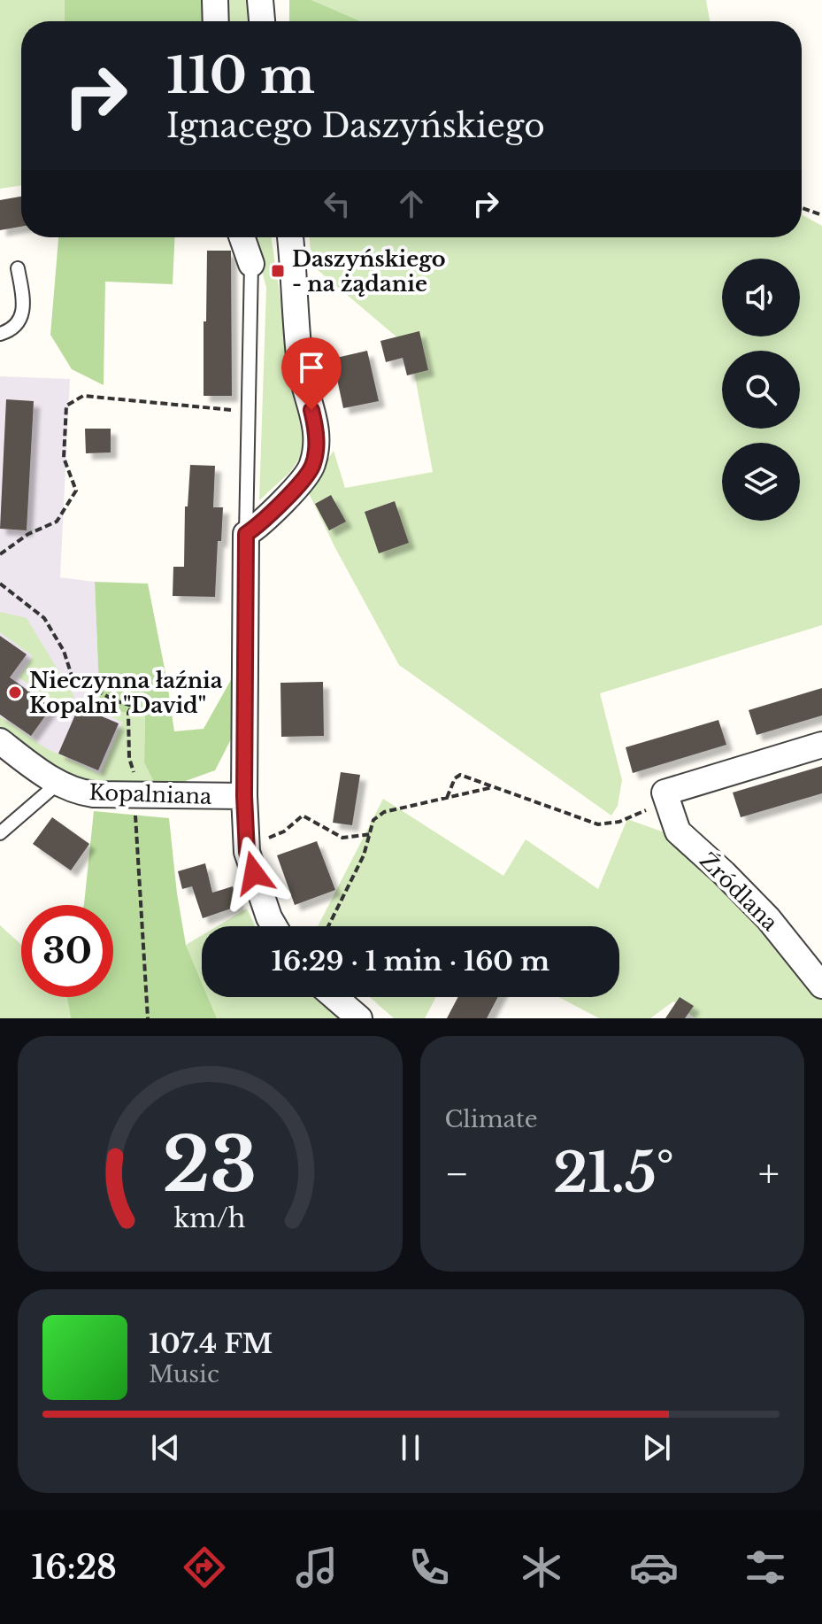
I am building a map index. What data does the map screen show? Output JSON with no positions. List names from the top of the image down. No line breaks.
{"streets":{"street":["Kopalniana","Źródlana"]},"places":{"transit":["Daszyńskiego - na żądanie"],"other":["Nieczynna łaźnia Kopalni \"David\""]},"page":{"turn":["110 m","Ignacego Daszyńskiego"],"limit":"30","trip":"16:29 · 1 min · 160 m","tile":"Climate","heat":["−","21.5°","+"],"song":["107.4 FM","Music"],"tabs":"16:28","gauge":["23","km/h"]}}
